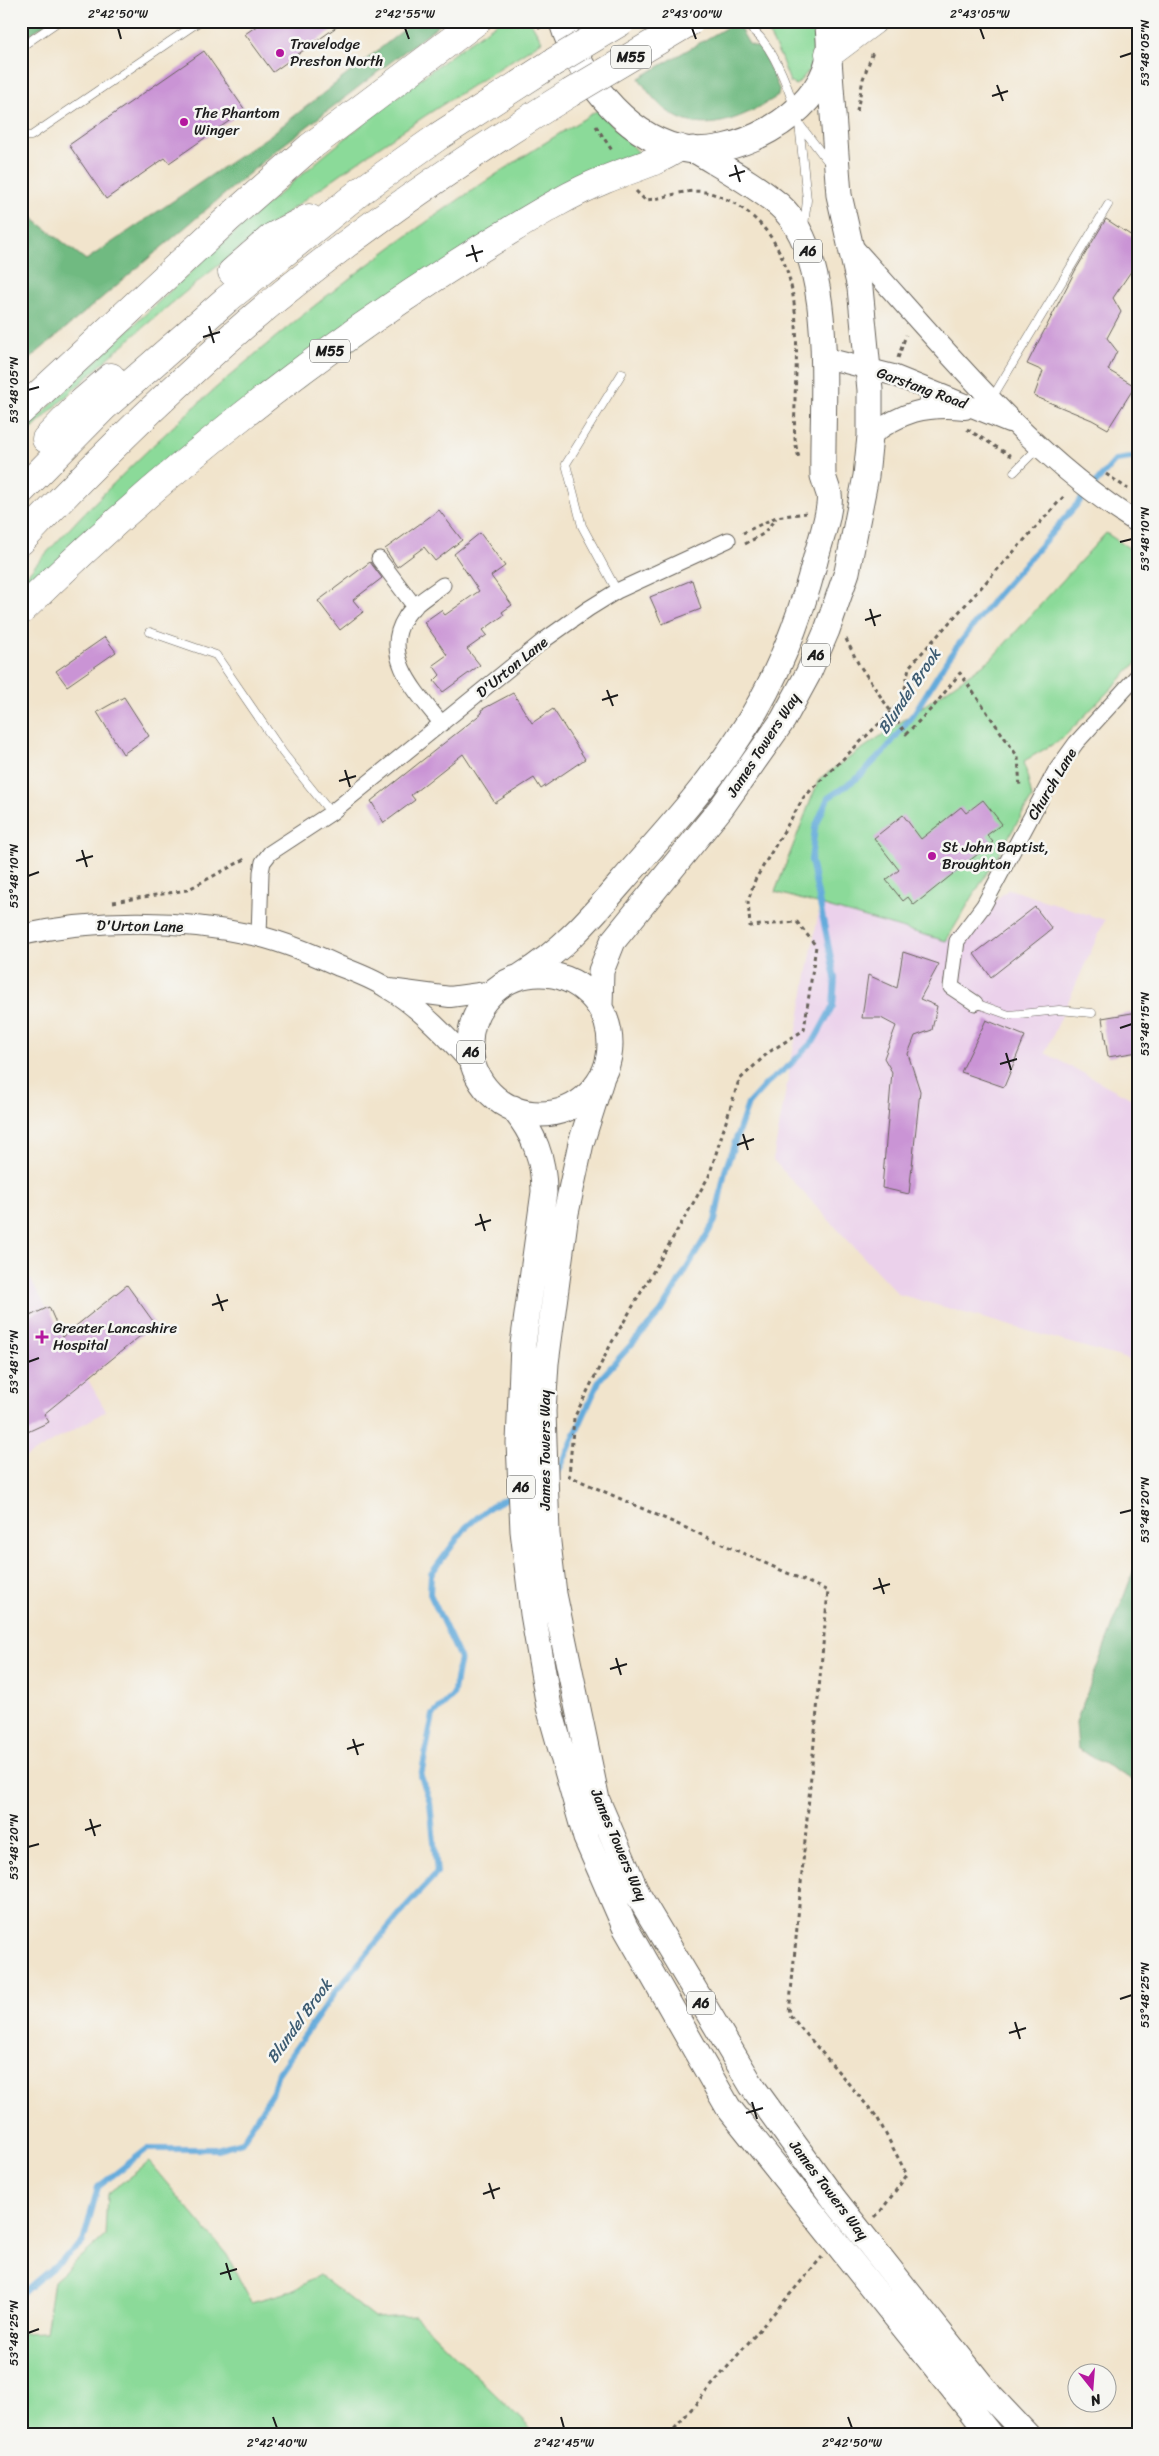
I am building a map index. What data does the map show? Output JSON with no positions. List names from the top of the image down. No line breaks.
{"streets":{"highway":["M55","A6"],"main road":["James Towers Way"],"street":["Garstang Road","D'Urton Lane","Church Lane"]},"crossings":[["M55","A6"],["A6","Garstang Road"],["A6","D'Urton Lane"],["A6","James Towers Way"],["Garstang Road","James Towers Way"],["D'Urton Lane","James Towers Way"]],"water":["Blundel Brook"],"places":{"other":["Travelodge Preston North","The Phantom Winger","St John Baptist, Broughton"],"health":["Greater Lancashire Hospital"]},"north":"bottom","coordinates":["2°42'50\"W","2°42'55\"W","2°43'00\"W","2°43'05\"W","53°48'05\"N","53°48'10\"N","53°48'15\"N","53°48'20\"N","53°48'25\"N","2°42'40\"W","2°42'45\"W"]}
